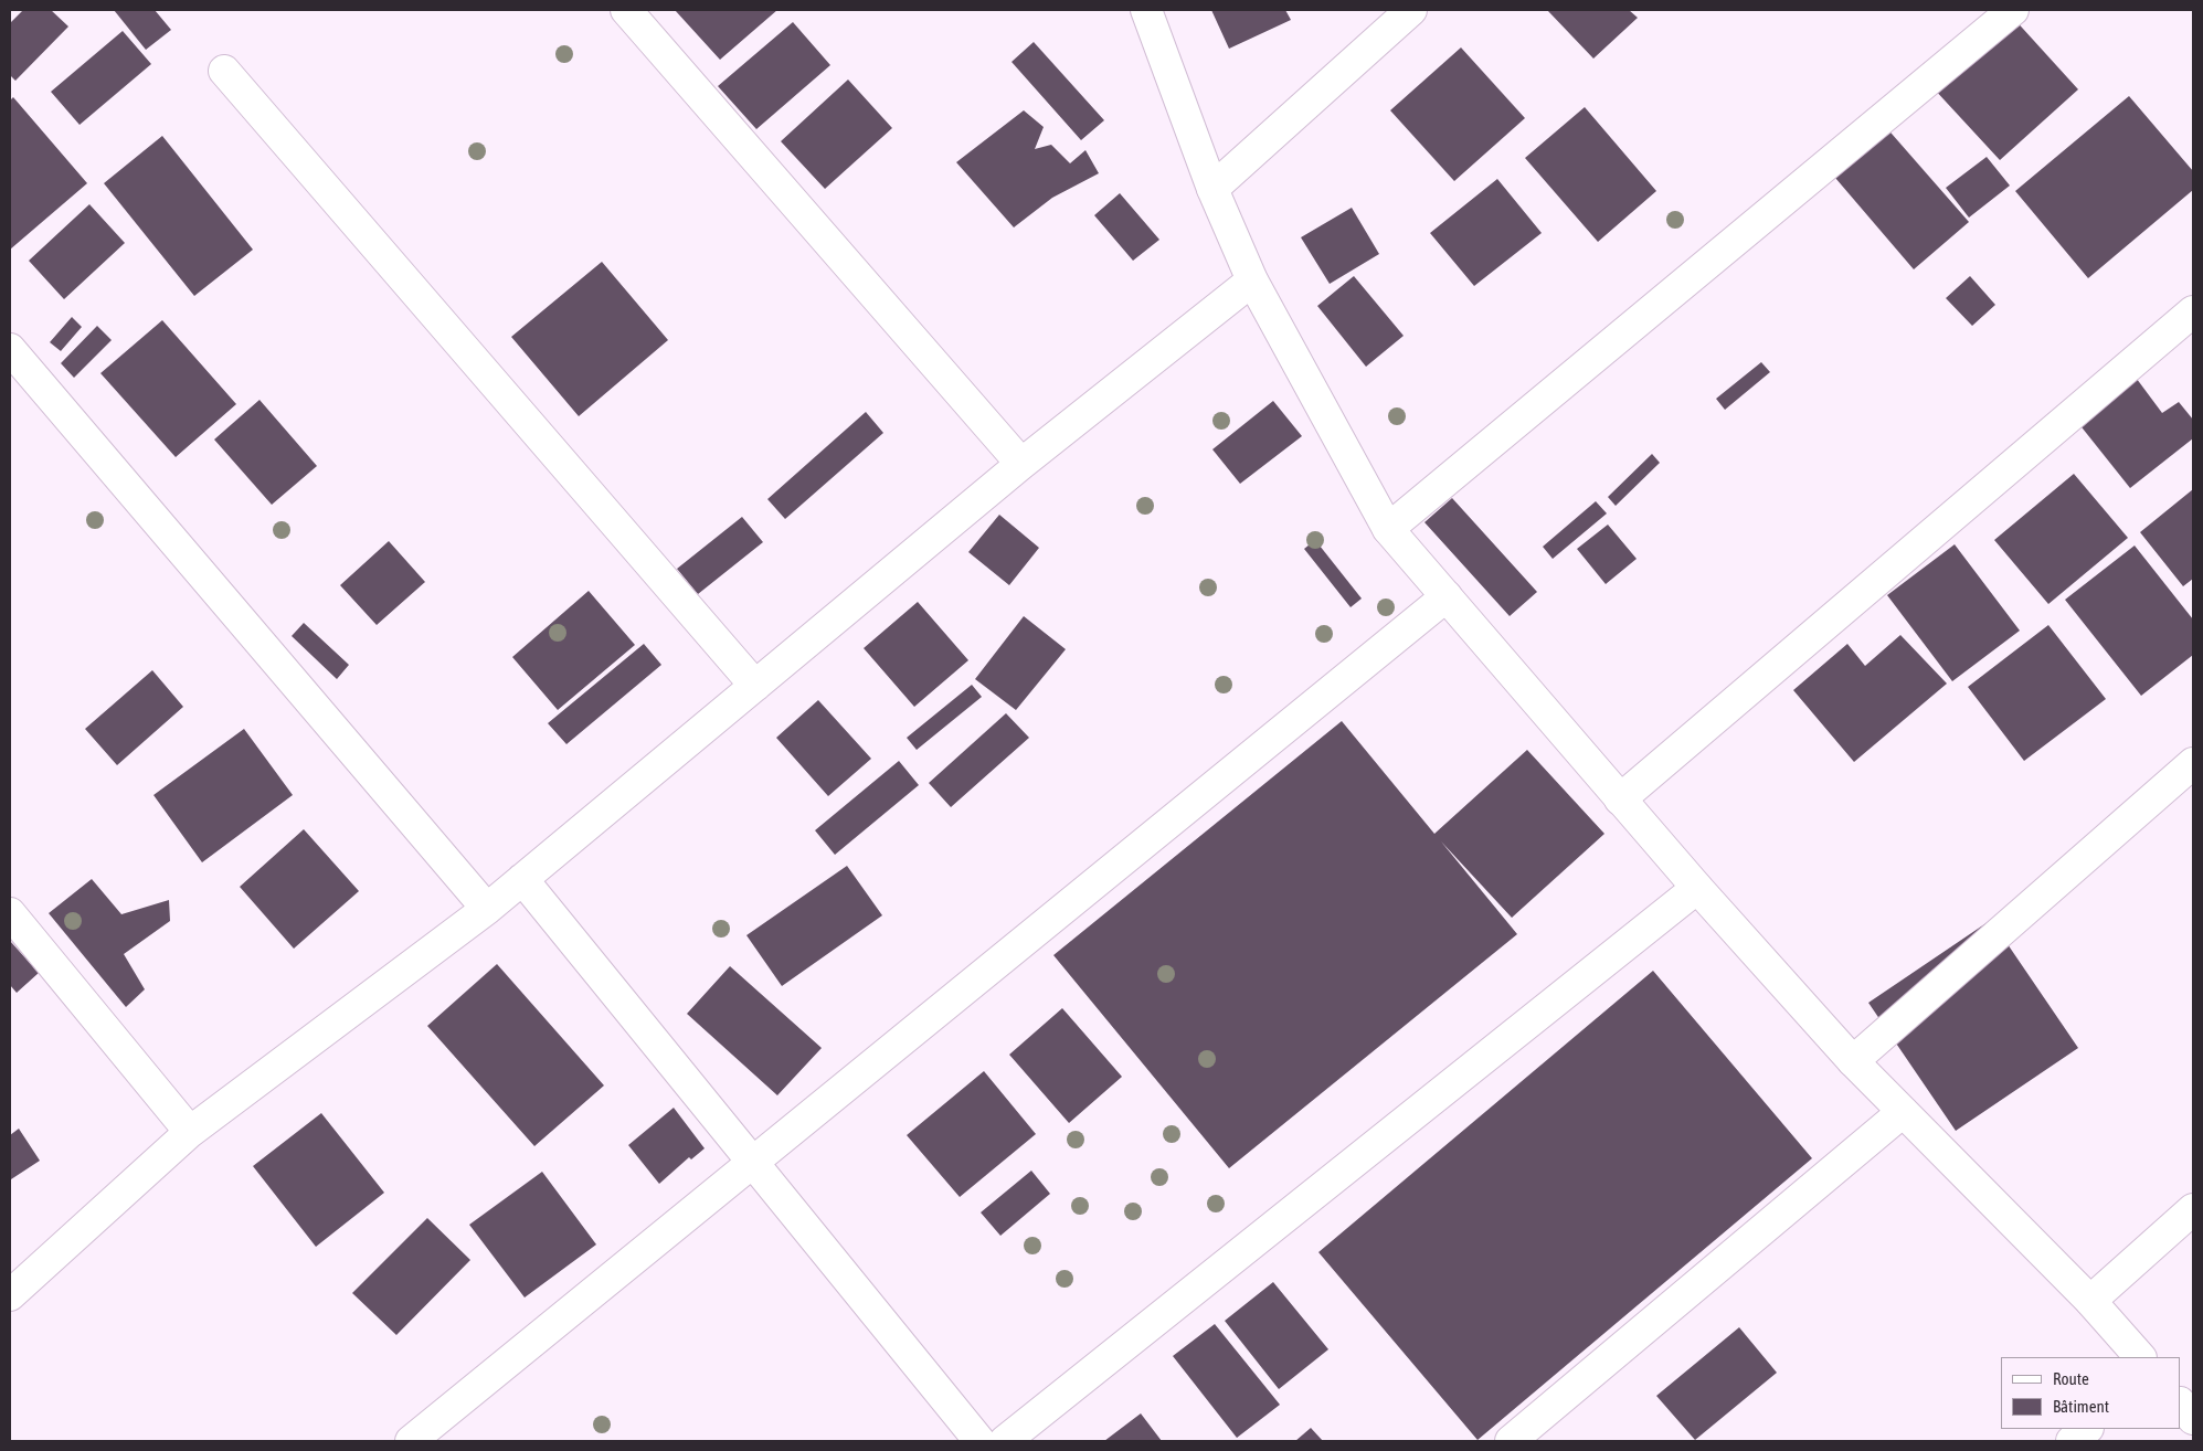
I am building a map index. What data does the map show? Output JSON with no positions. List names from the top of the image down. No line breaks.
{"legend":["Route","Bâtiment"]}
